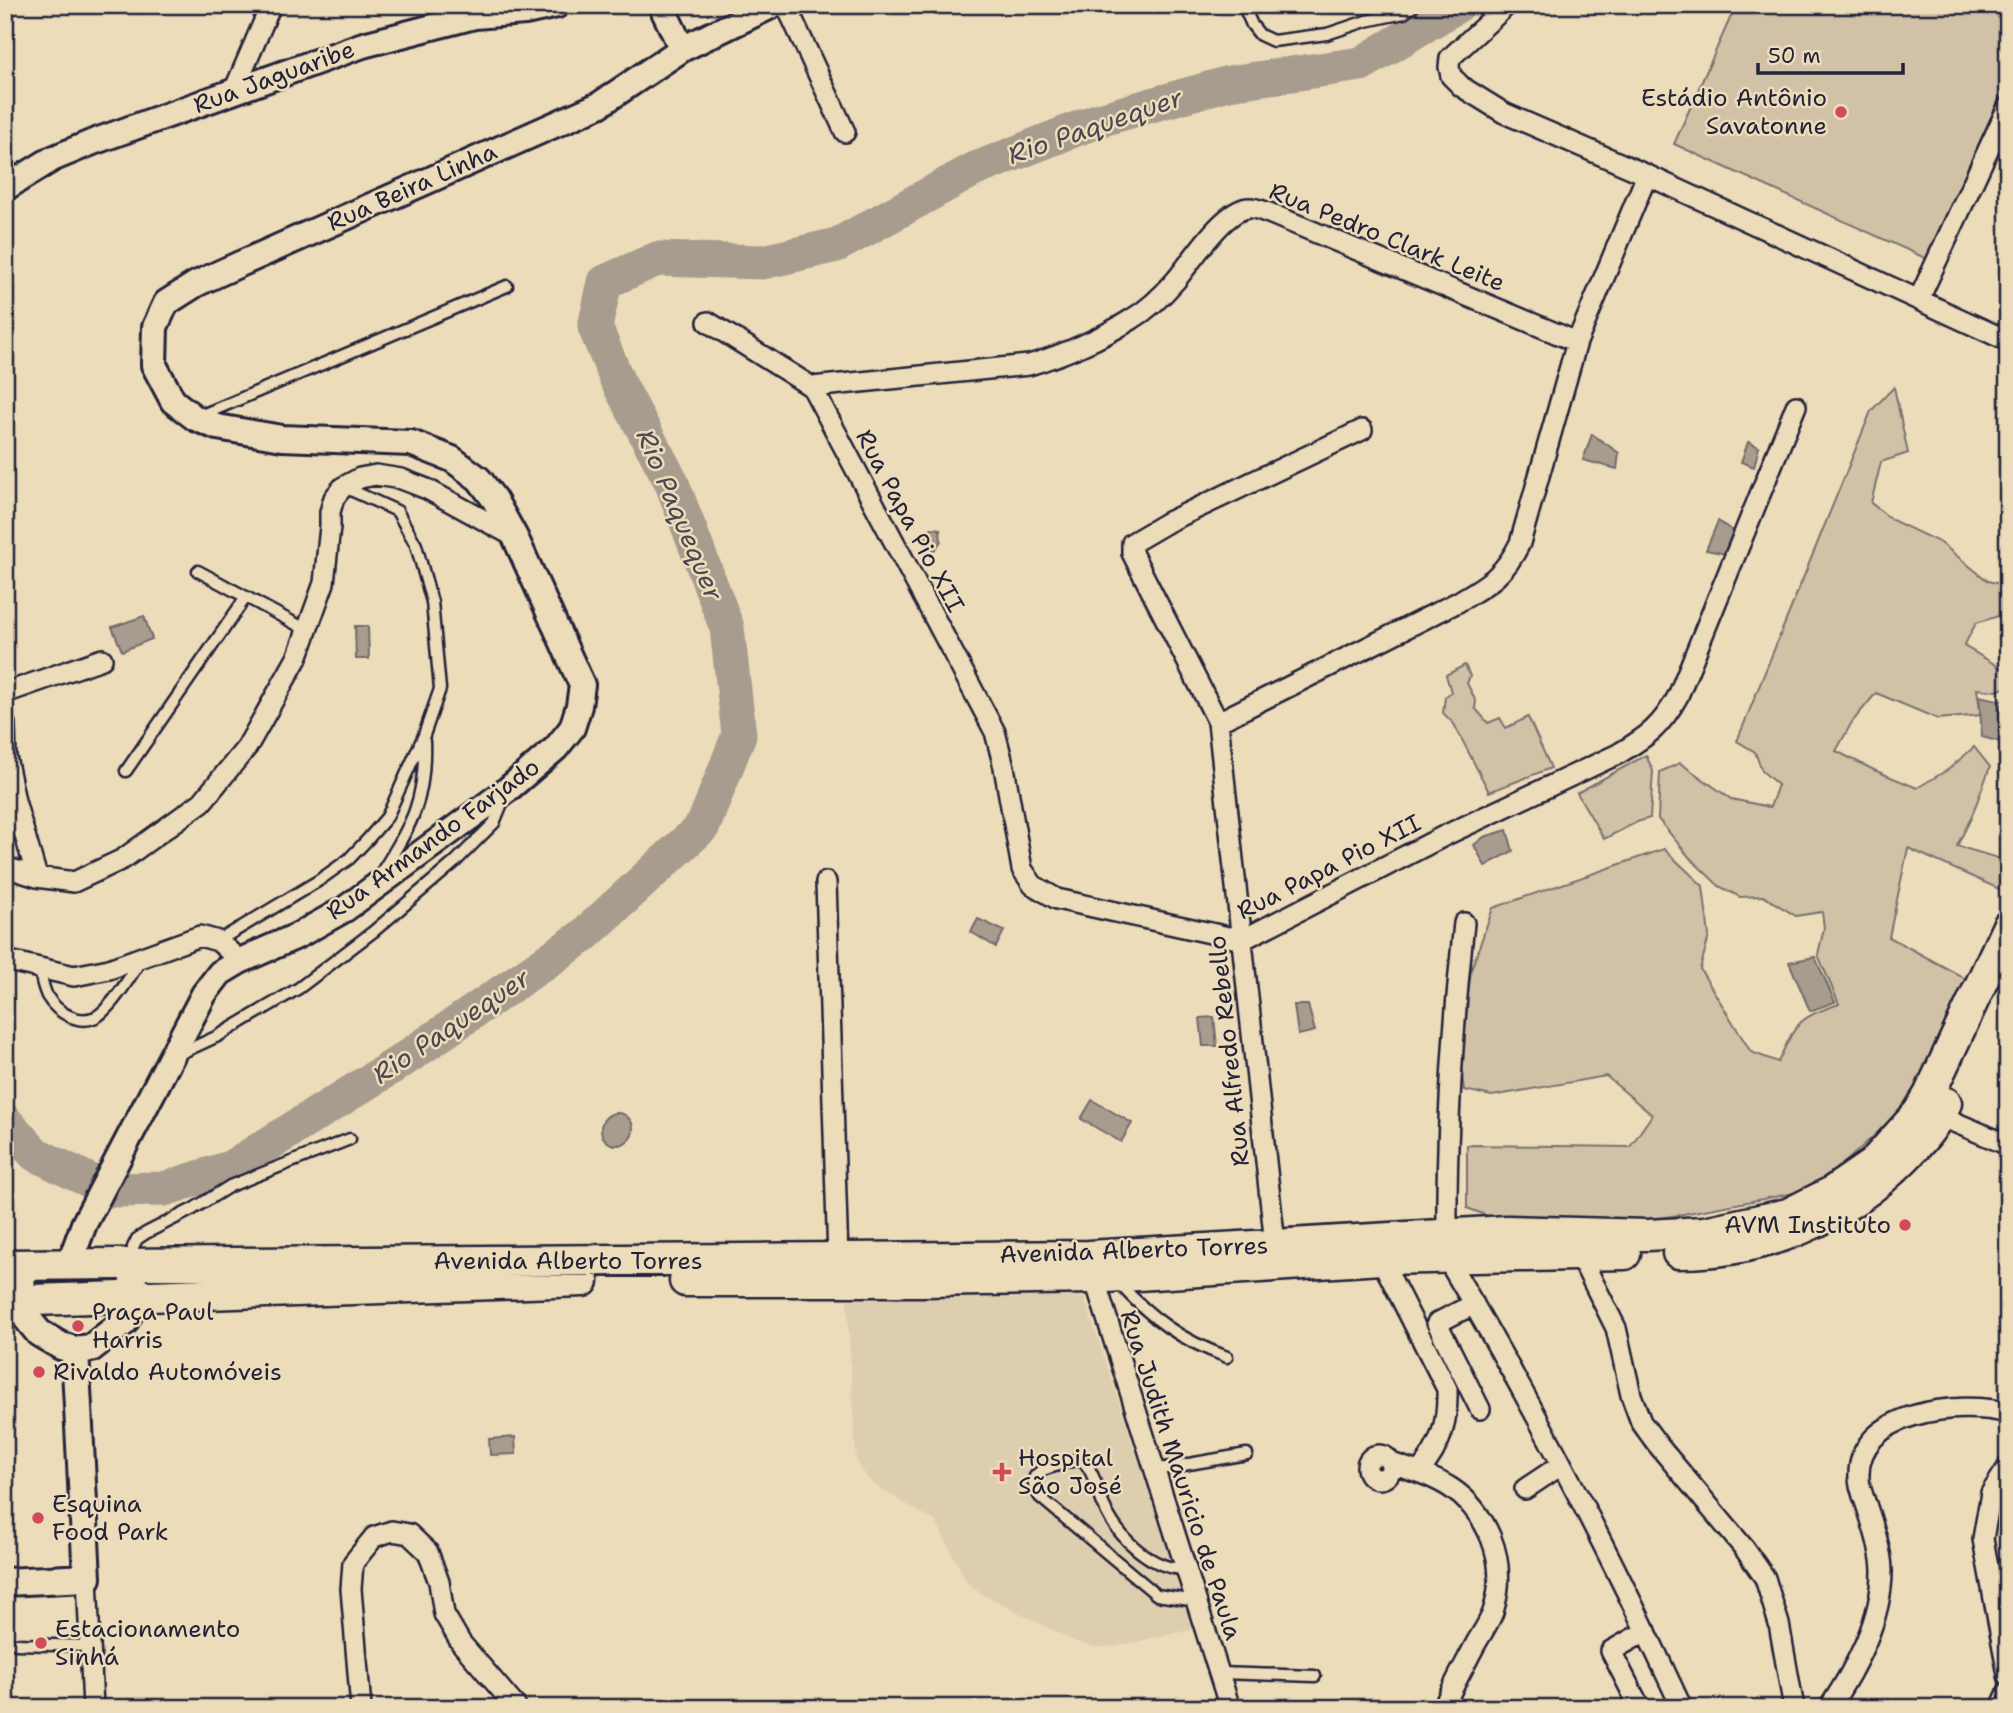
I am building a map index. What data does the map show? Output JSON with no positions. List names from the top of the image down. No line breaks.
{"streets":{"main road":["Avenida Alberto Torres"],"street":["Rua Jaguaribe","Rua Beira Linha","Rua Pedro Clark Leite","Rua Papa Pio XII","Rua Armando Farjado","Rua Alfredo Rebello","Rua Judith Mauricio de Paula"]},"crossings":[["Rua Beira Linha","Rua Armando Farjado"],["Rua Pedro Clark Leite","Rua Papa Pio XII"],["Rua Papa Pio XII","Rua Alfredo Rebello"],["Rua Armando Farjado","Avenida Alberto Torres"],["Rua Alfredo Rebello","Avenida Alberto Torres"],["Avenida Alberto Torres","Rua Judith Mauricio de Paula"]],"water":["Rio Paquequer"],"places":{"other":["Estádio Antônio Savatonne","AVM Instituto","Praça Paul Harris","Rivaldo Automóveis","Esquina Food Park","Estacionamento Sinhá"],"health":["Hospital São José"]},"scale_bar":"50 m"}
